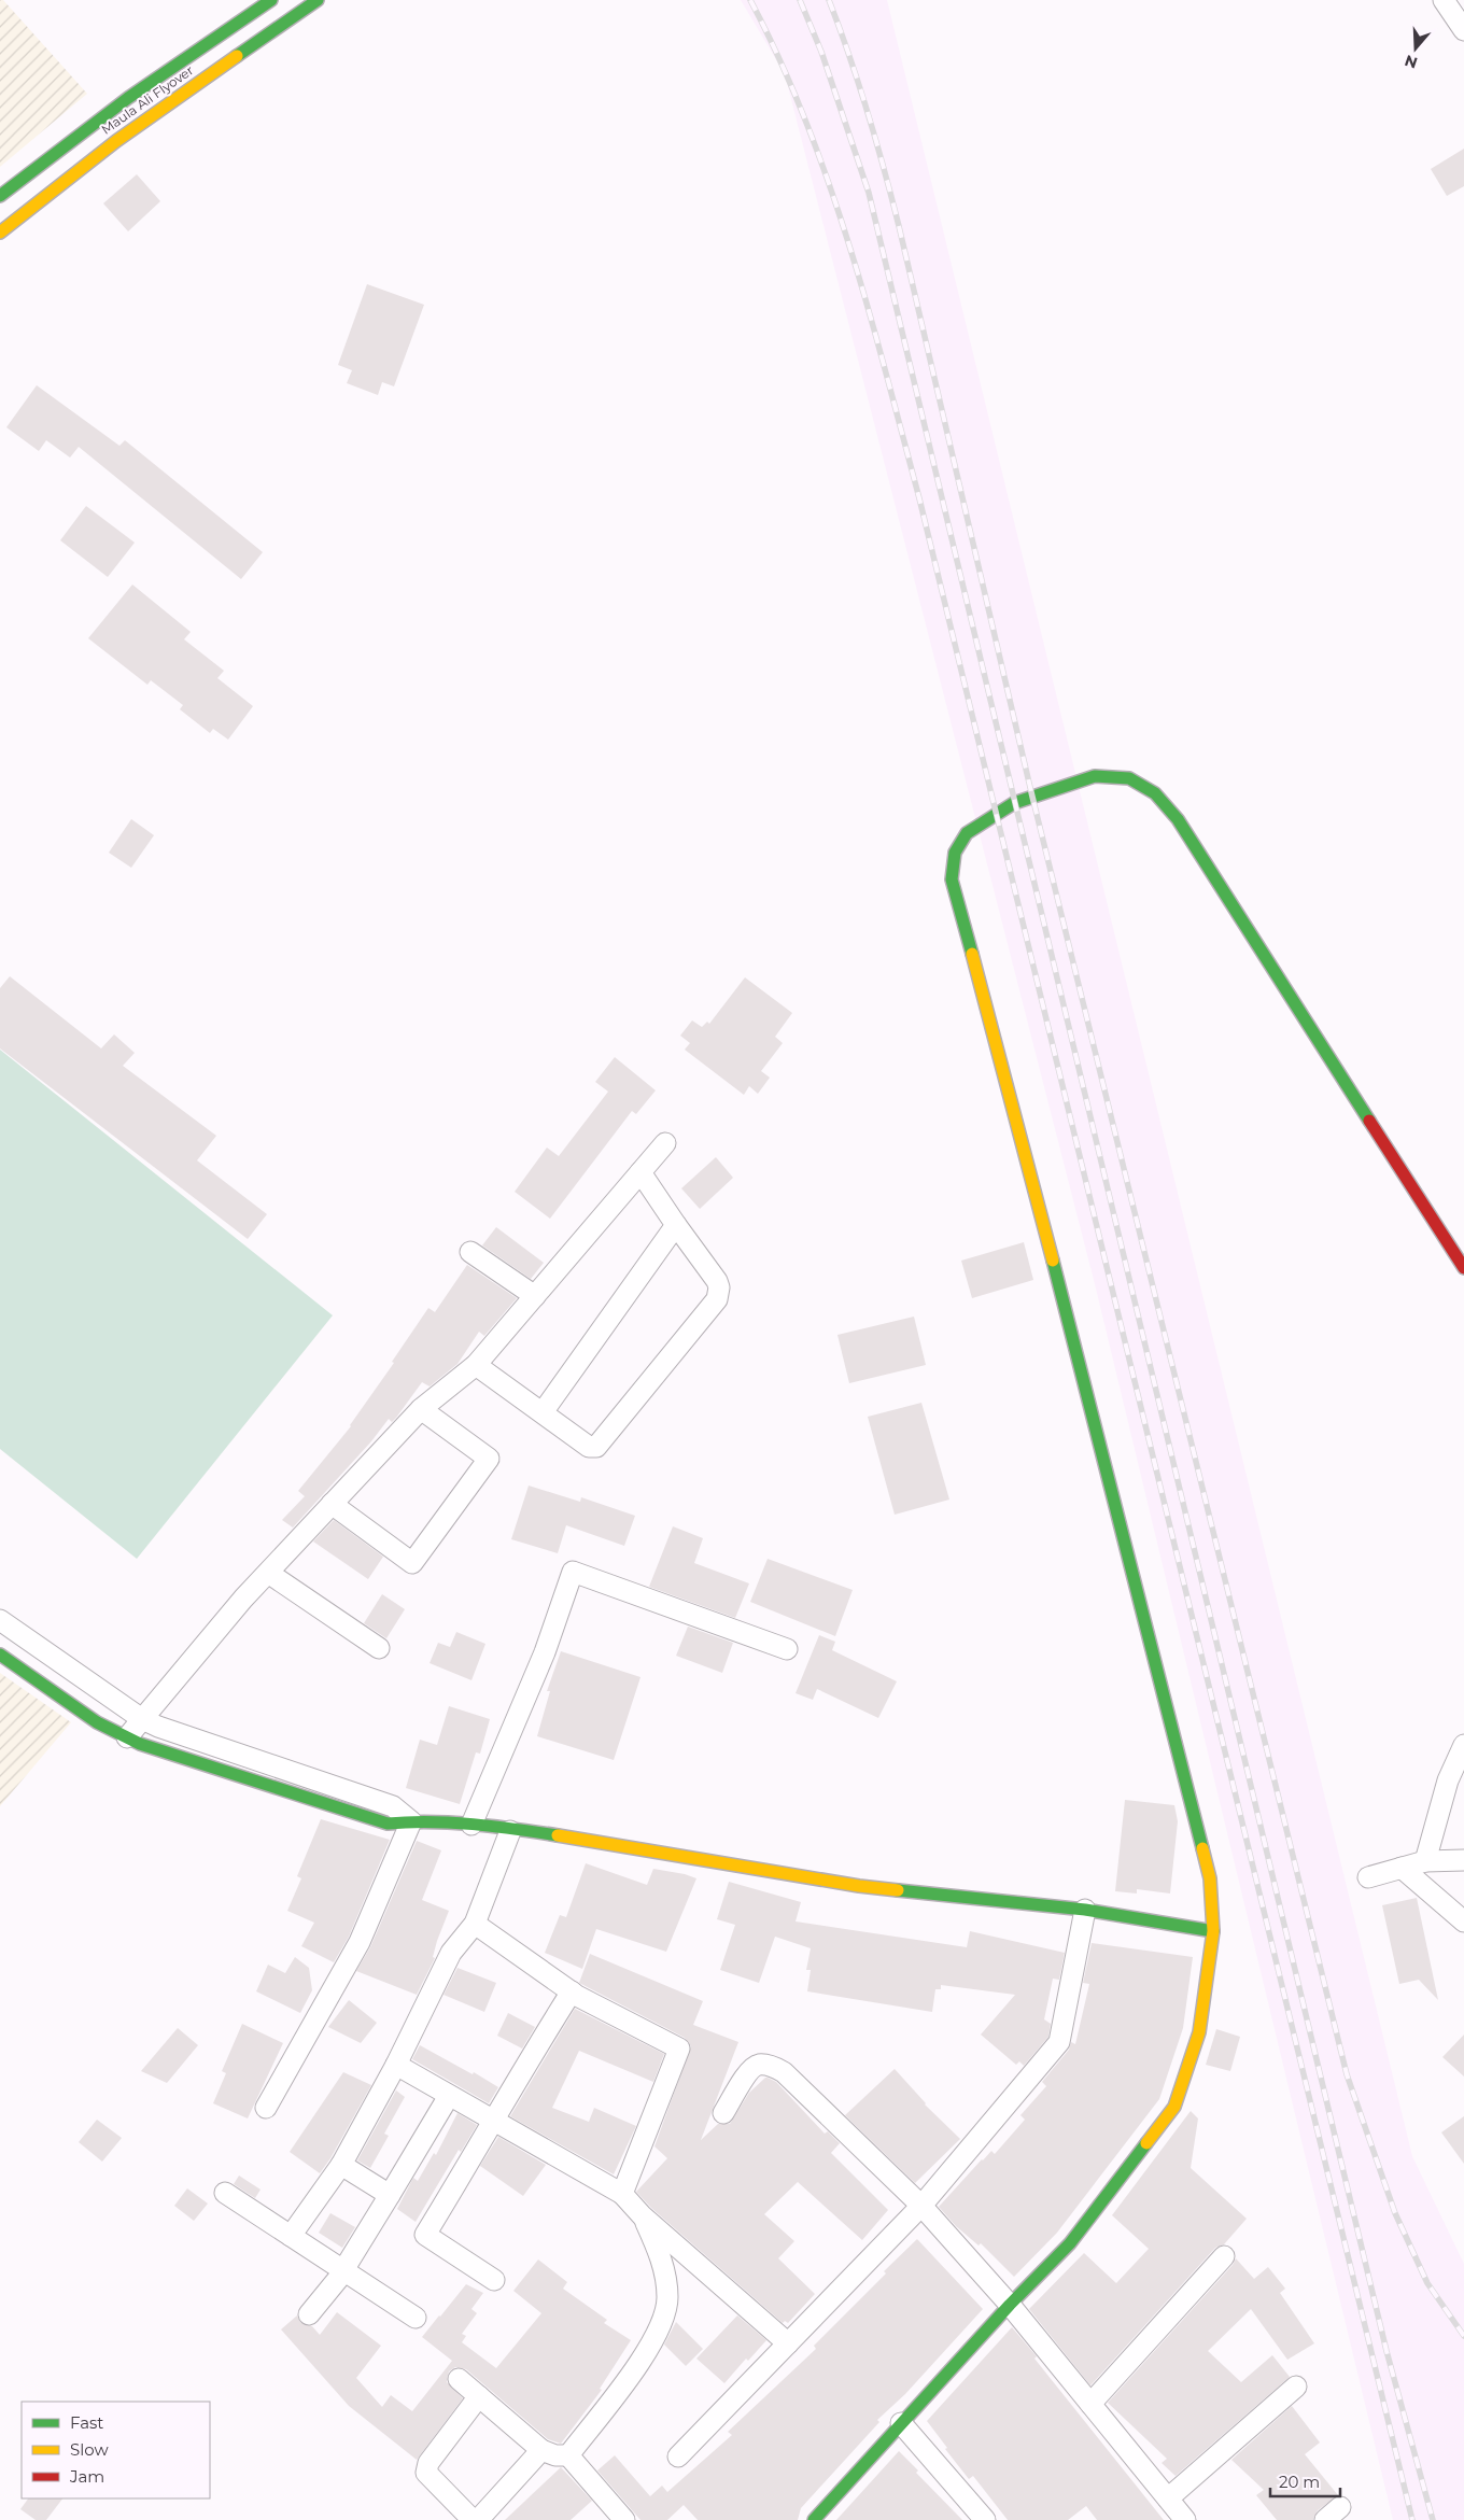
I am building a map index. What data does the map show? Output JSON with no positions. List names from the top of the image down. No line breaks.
{"streets":{"street":["Maula Ali Flyover"]},"legend":["Fast","Slow","Jam"],"scale_bar":"20 m","north":"bottom"}
